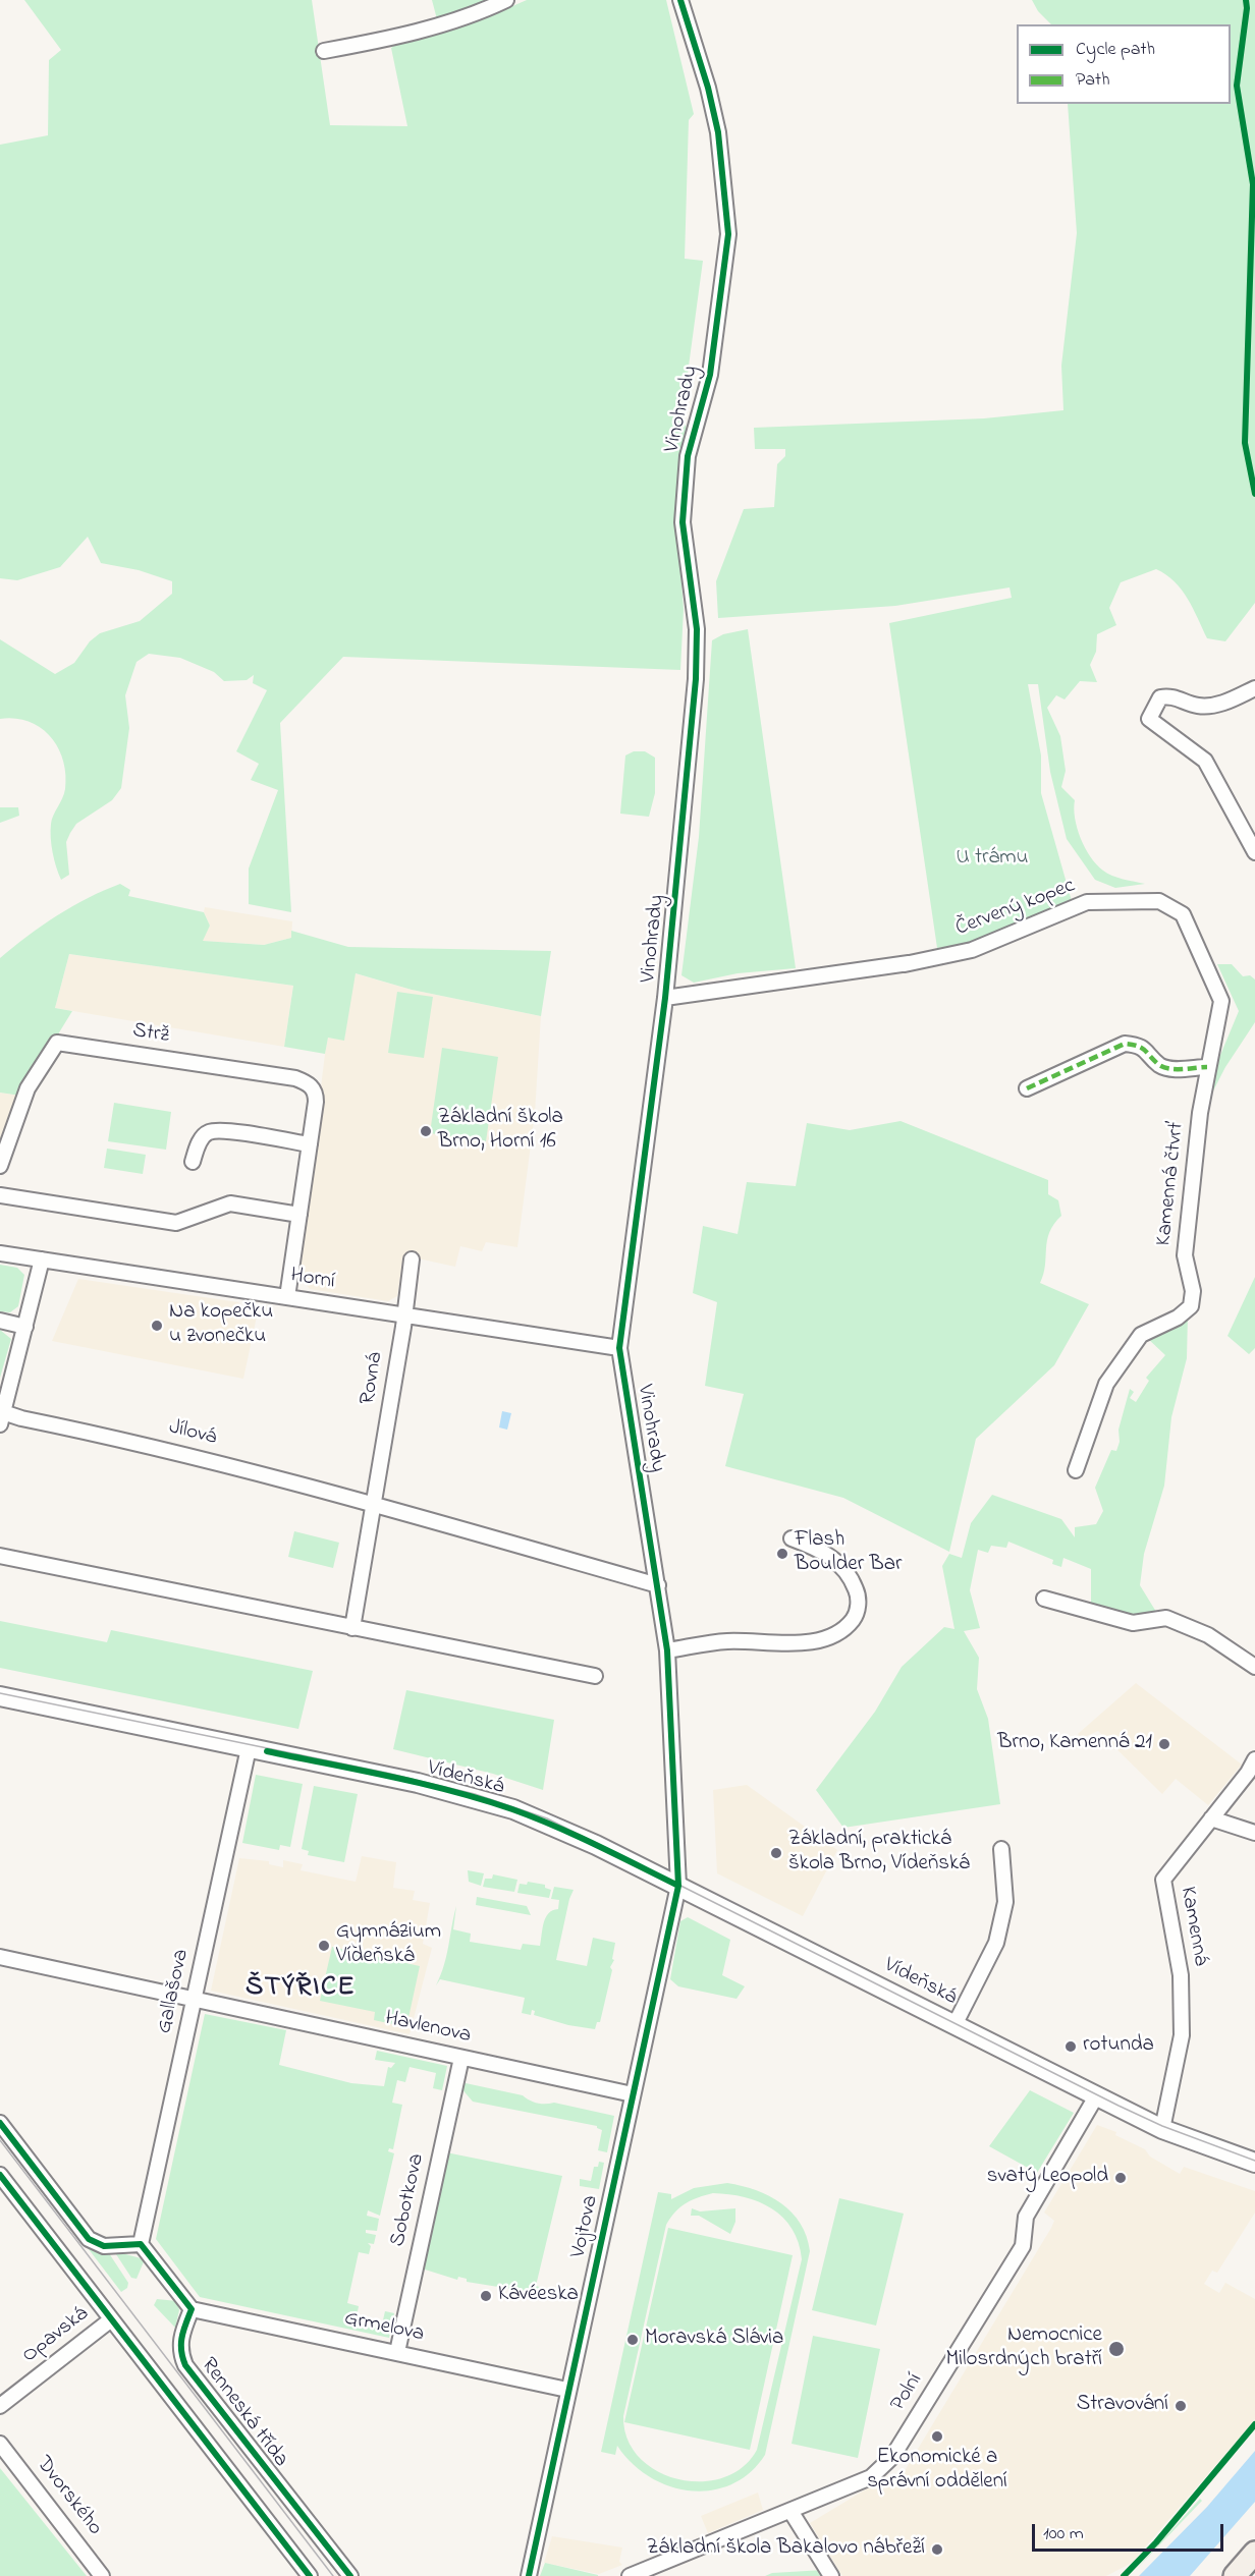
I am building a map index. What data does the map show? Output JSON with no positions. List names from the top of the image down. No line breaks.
{"streets":{"main road":["Vídeňská"],"street":["Vinohrady","Červený kopec","Strž","Kamenná čtvrť","Horní","Rovná","Jílová","Kamenná","Gallašova","Havlenova","Sobotkova","Vojtova","Grmelova","Opavská","Polní","Renneská třída","Dvorského"]},"crossings":[["Vinohrady","Červený kopec"],["Vinohrady","Horní"],["Vinohrady","Jílová"],["Vinohrady","Vídeňská"],["Vinohrady","Vojtova"],["Červený kopec","Kamenná čtvrť"],["Strž","Horní"],["Horní","Rovná"],["Rovná","Jílová"],["Vídeňská","Kamenná"],["Vídeňská","Gallašova"],["Vídeňská","Vojtova"],["Vídeňská","Polní"],["Gallašova","Havlenova"],["Havlenova","Sobotkova"],["Havlenova","Vojtova"],["Sobotkova","Grmelova"],["Vojtova","Grmelova"],["Grmelova","Renneská třída"]],"districts":["ŠTÝŘICE"],"parks":["U trámu"],"places":["Základní škola Brno, Horní 16","Na kopečku u zvonečku","Flash Boulder Bar","Brno, Kamenná 21","Základní, praktická škola Brno, Vídeňská","Gymnázium Vídeňská","rotunda","svatý Leopold","Kávéeska","Moravská Slávia","Nemocnice Milosrdných bratří","Stravování","Ekonomické a správní oddělení","Základní škola Bakalovo nábřeží"],"legend":["Cycle path","Path"],"scale_bar":"100 m"}
